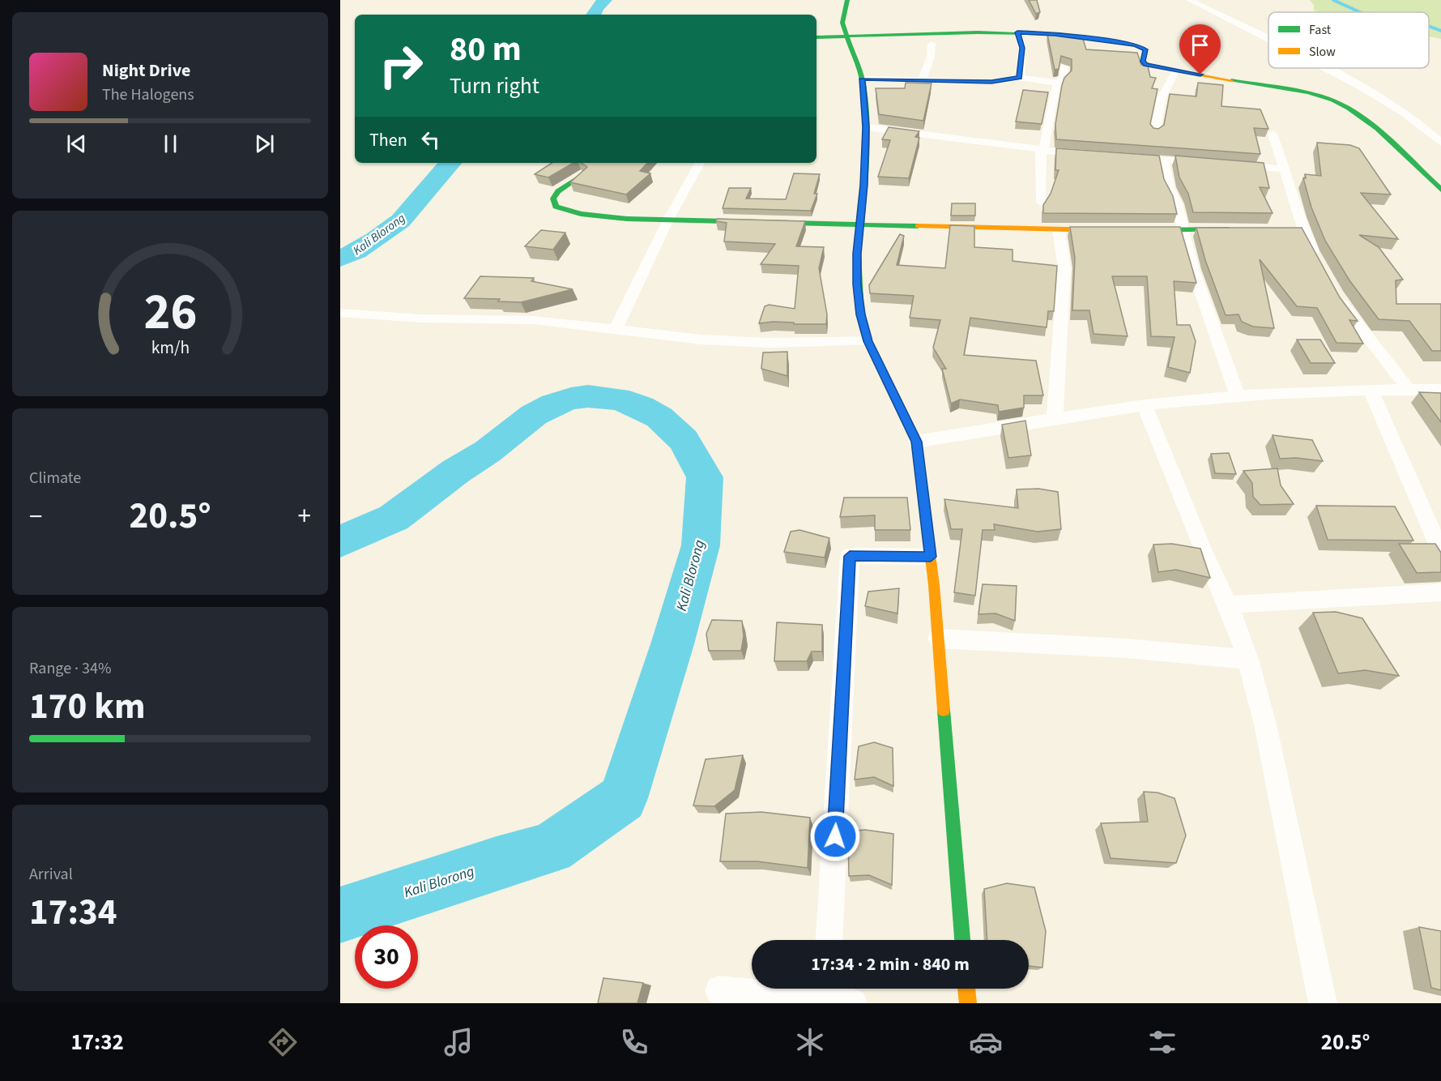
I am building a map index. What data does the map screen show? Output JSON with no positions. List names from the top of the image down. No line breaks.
{"water":["Kali Blorong"],"legend":["Fast","Slow"],"page":{"turn":["80 m","Turn right"],"song":["Night Drive","The Halogens"],"then":"Then","tile":["Climate",["Range · 34%","170 km"],["Arrival","17:34"]],"heat":["−","20.5°","+"],"limit":"30","trip":"17:34 · 2 min · 840 m","tabs":["17:32","20.5°"],"gauge":["26","km/h"]}}
